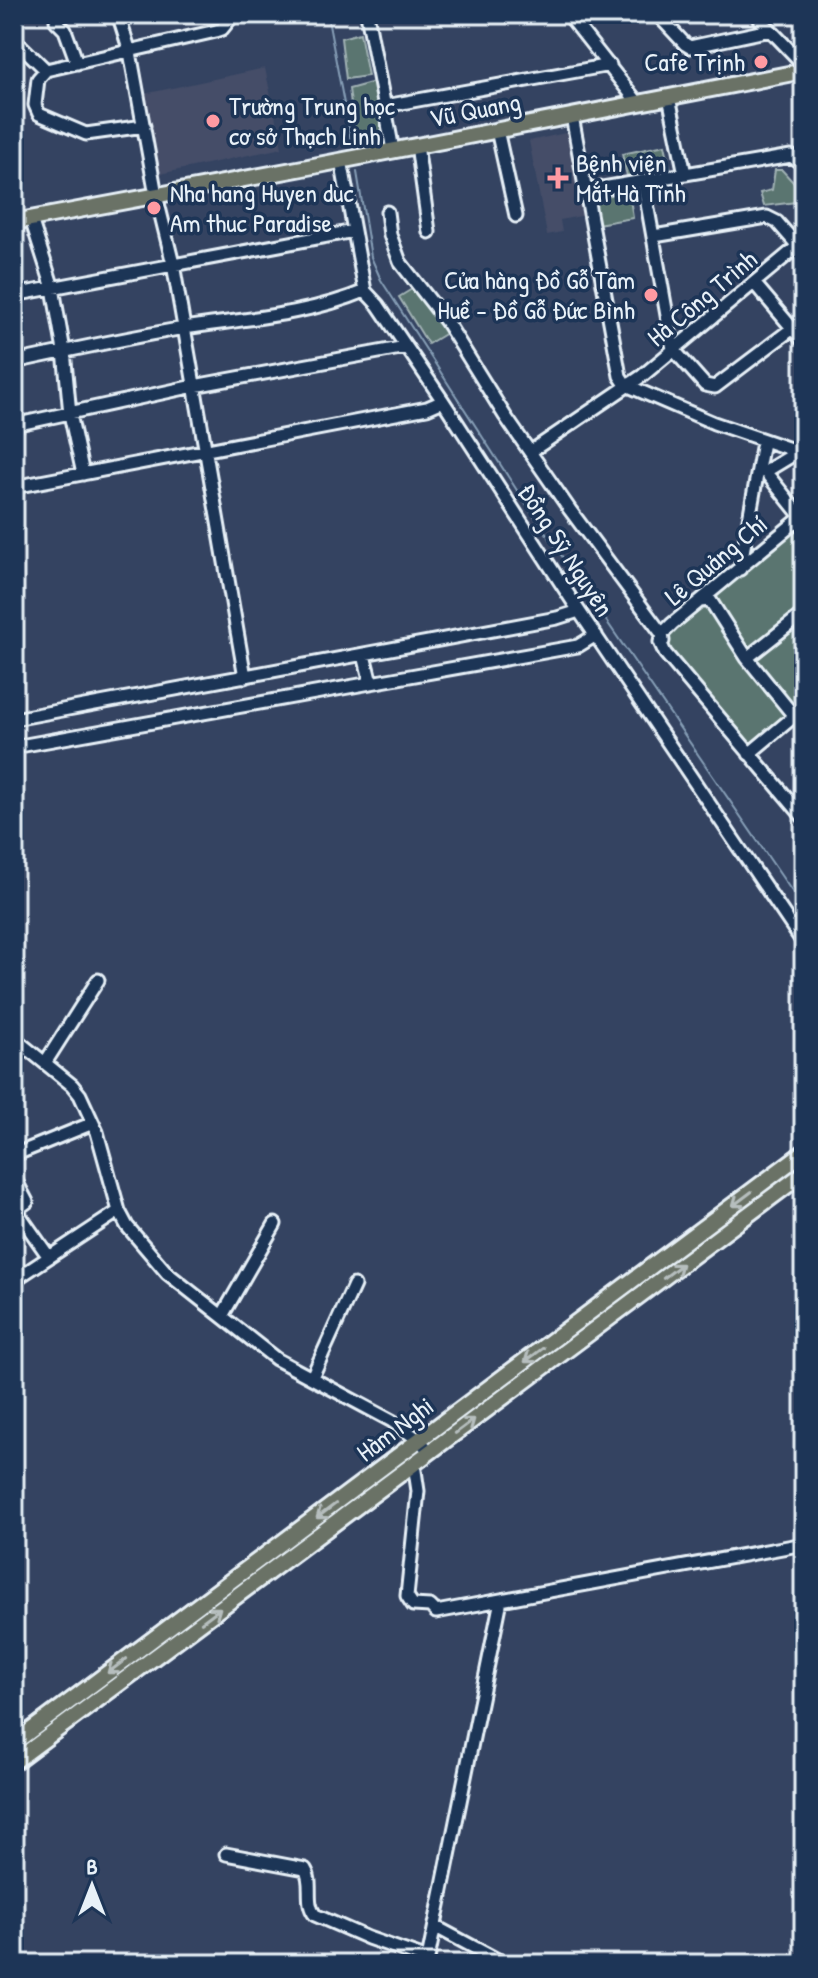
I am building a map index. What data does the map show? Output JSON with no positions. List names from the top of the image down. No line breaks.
{"streets":{"main road":["Vũ Quang","Hàm Nghi"],"street":["Hà Công Trình","Đồng Sỹ Nguyên","Lê Quảng Chí"]},"crossings":[["Vũ Quang","Đồng Sỹ Nguyên"]],"places":{"other":["Cafe Trịnh","Trường Trung học cơ sở Thạch Linh","Nha hang Huyen duc Am thuc Paradise","Cửa hàng Đồ Gỗ Tâm Huề - Đồ Gỗ Đức Bình"],"health":["Bệnh viện Mắt Hà Tĩnh"]},"north":"top"}
